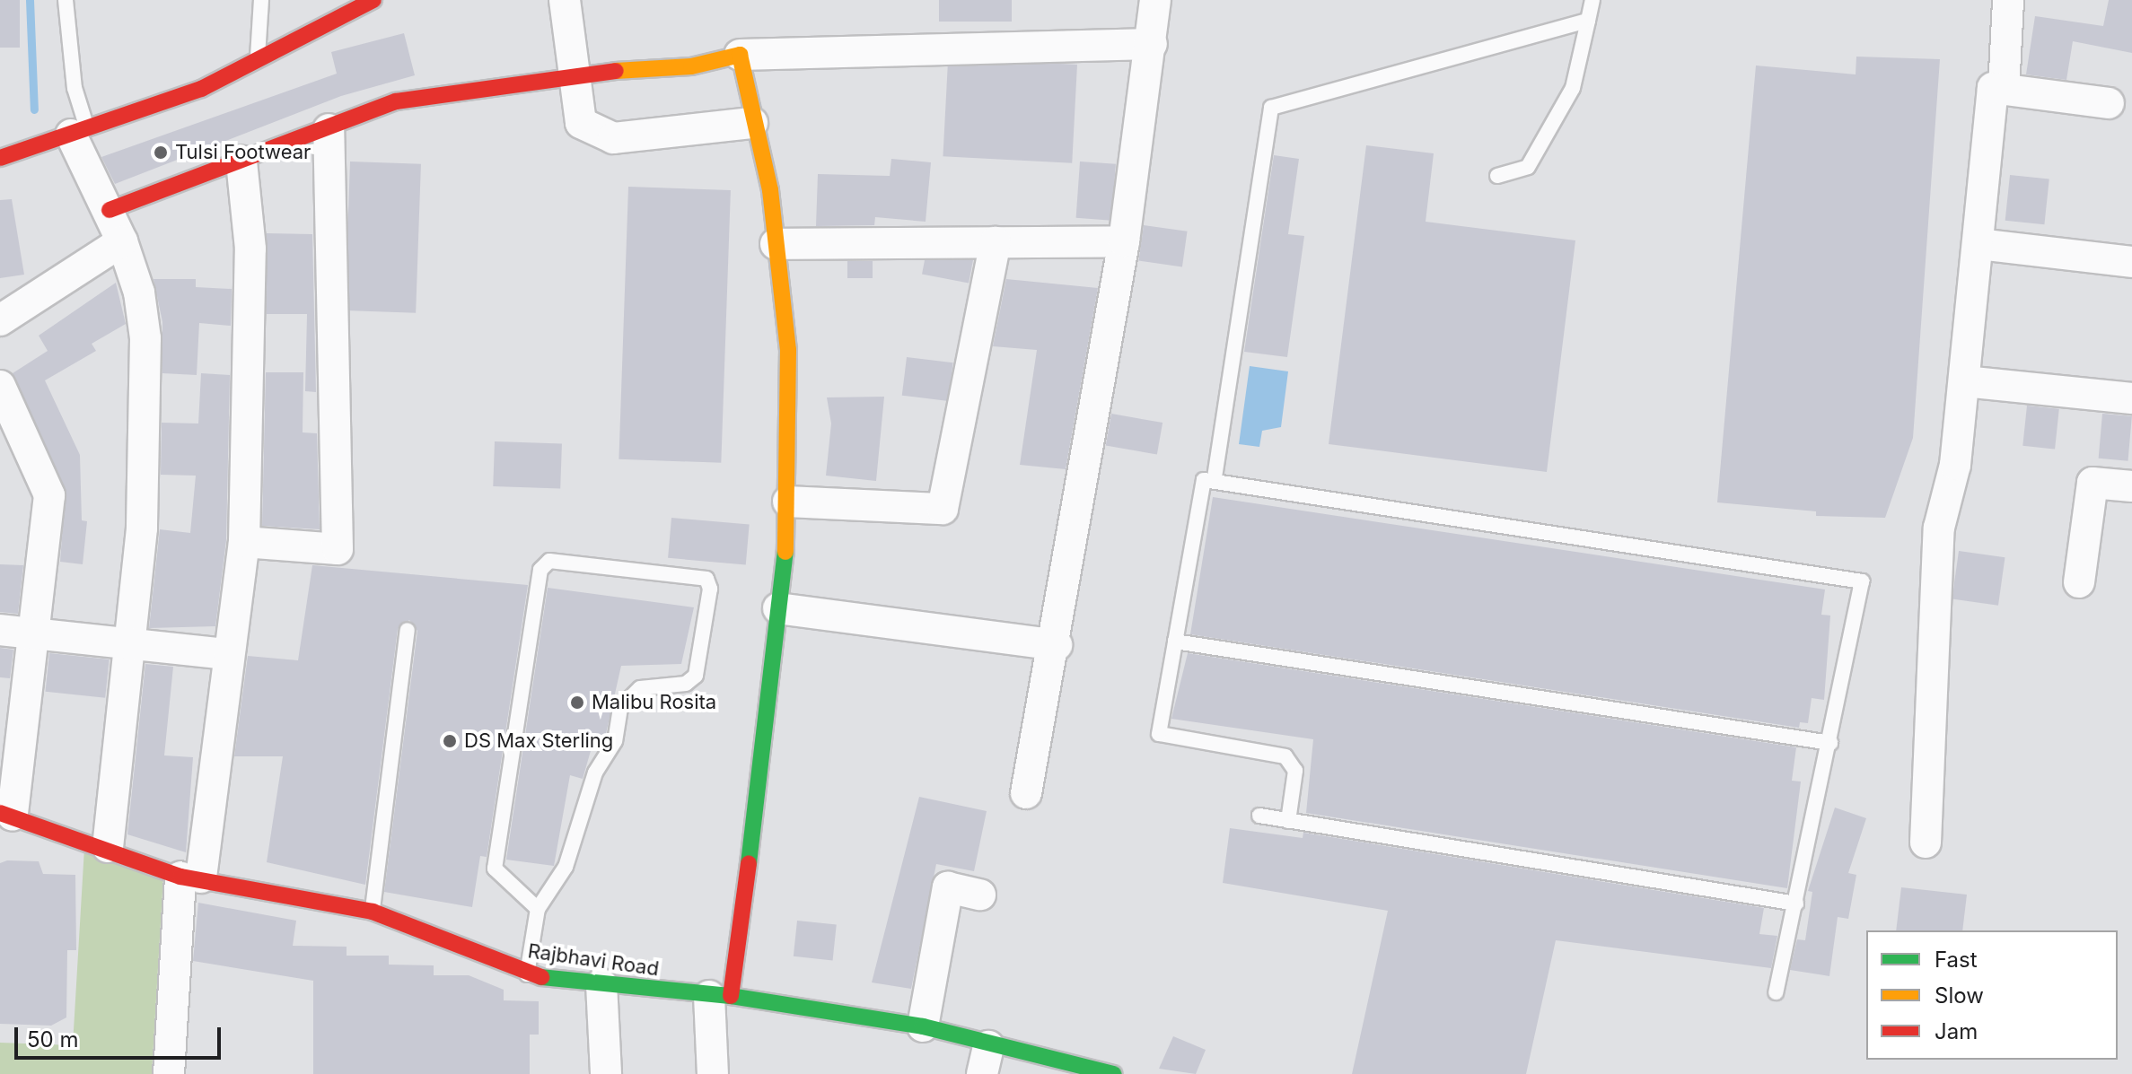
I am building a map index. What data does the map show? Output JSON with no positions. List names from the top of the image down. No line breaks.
{"streets":{"street":["Rajbhavi Road"]},"places":["Tulsi Footwear","Malibu Rosita","DS Max Sterling"],"legend":["Fast","Slow","Jam"],"scale_bar":"50 m"}
